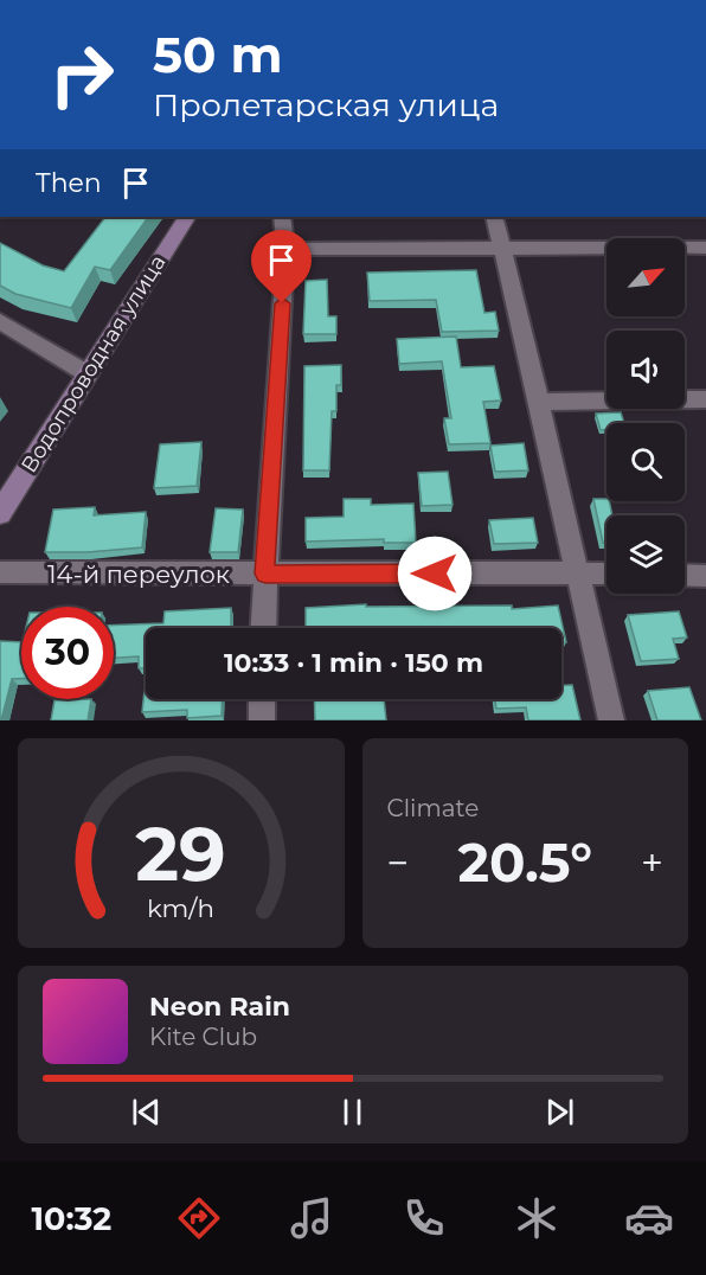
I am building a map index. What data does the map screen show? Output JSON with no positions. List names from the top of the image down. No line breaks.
{"streets":{"street":["Водопроводная улица","14-й переулок"]},"north":"top right","page":{"turn":["50 m","Пролетарская улица"],"then":"Then","limit":"30","trip":"10:33 · 1 min · 150 m","tile":"Climate","heat":["−","20.5°","+"],"song":["Neon Rain","Kite Club"],"tabs":"10:32","gauge":["29","km/h"]}}
